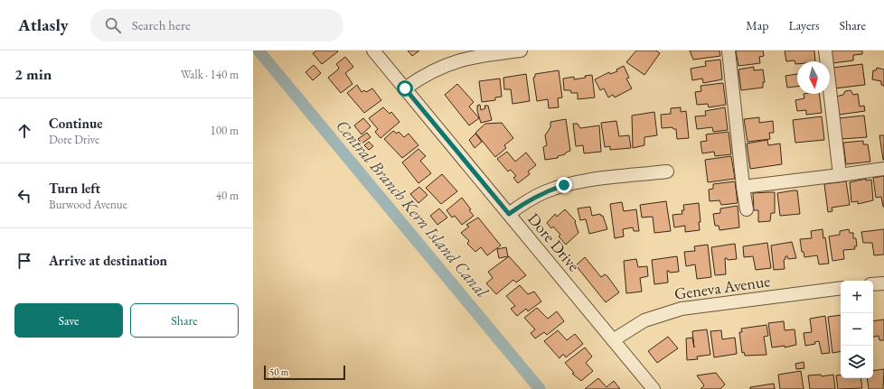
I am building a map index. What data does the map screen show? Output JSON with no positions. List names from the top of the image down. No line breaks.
{"streets":{"street":["Dore Drive","Geneva Avenue"]},"crossings":[["Dore Drive","Geneva Avenue"]],"water":["Central Branch Kern Island Canal"],"scale_bar":"50 m","north":"bottom","page":{"header":"Atlasly","search":"Search here","nav":["Map","Layers","Share"],"heading":["2 min","Walk · 140 m"],"list":[["Continue","Dore Drive","100 m"],["Turn left","Burwood Avenue","40 m"],"Arrive at destination"],"map_buttons":["+","−"],"buttons":["Save","Share"],"scale":"50 m"}}
